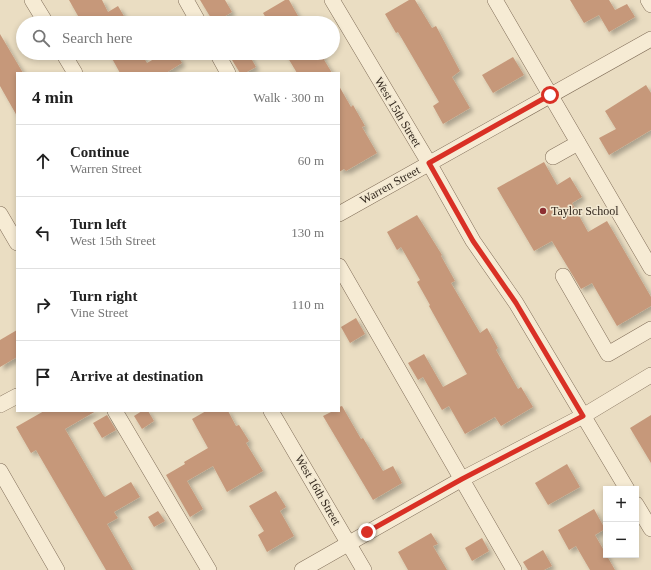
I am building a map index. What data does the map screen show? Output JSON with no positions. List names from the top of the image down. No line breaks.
{"streets":{"street":["West 15th Street","Warren Street","West 16th Street"]},"crossings":[["West 15th Street","Warren Street"]],"places":["Taylor School"],"page":{"search":"Search here","heading":["4 min","Walk · 300 m"],"list":[["Continue","Warren Street","60 m"],["Turn left","West 15th Street","130 m"],["Turn right","Vine Street","110 m"],"Arrive at destination"],"map_buttons":["+","−"]}}
